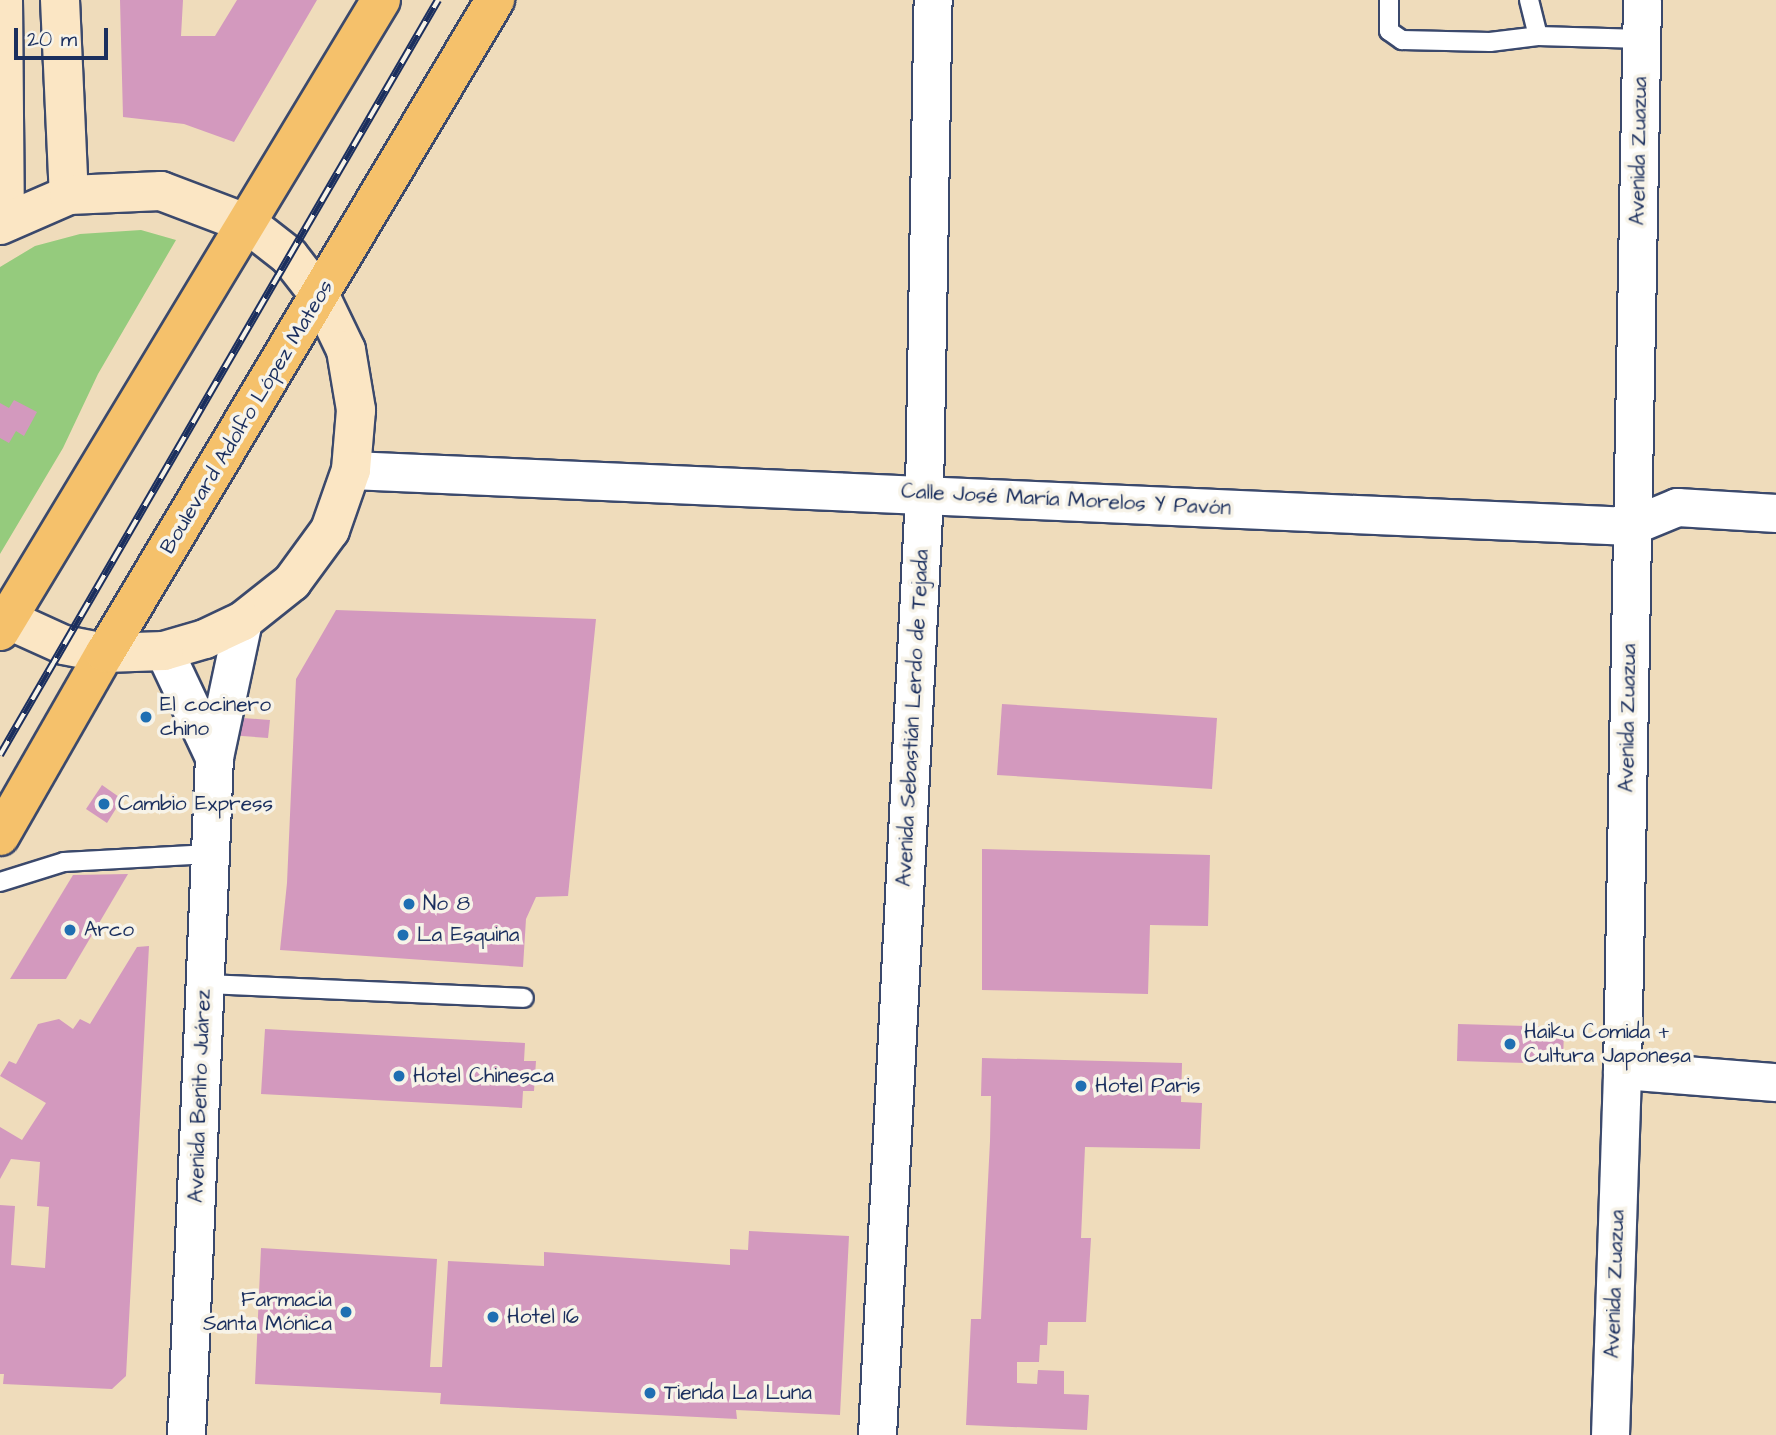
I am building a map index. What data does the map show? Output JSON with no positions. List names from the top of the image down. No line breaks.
{"streets":{"main road":["Boulevard Adolfo López Mateos"],"street":["Avenida Zuazua","Calle José María Morelos Y Pavón","Avenida Sebastián Lerdo de Tejada","Avenida Benito Juárez"]},"crossings":[["Avenida Zuazua","Calle José María Morelos Y Pavón"],["Calle José María Morelos Y Pavón","Avenida Sebastián Lerdo de Tejada"]],"places":["El cocinero chino","Cambio Express","No 8","Arco","La Esquina","Haiku Comida + Cultura Japonesa","Hotel Chinesca","Hotel Paris","Farmacia Santa Mónica","Hotel 16","Tienda La Luna"],"scale_bar":"20 m"}
